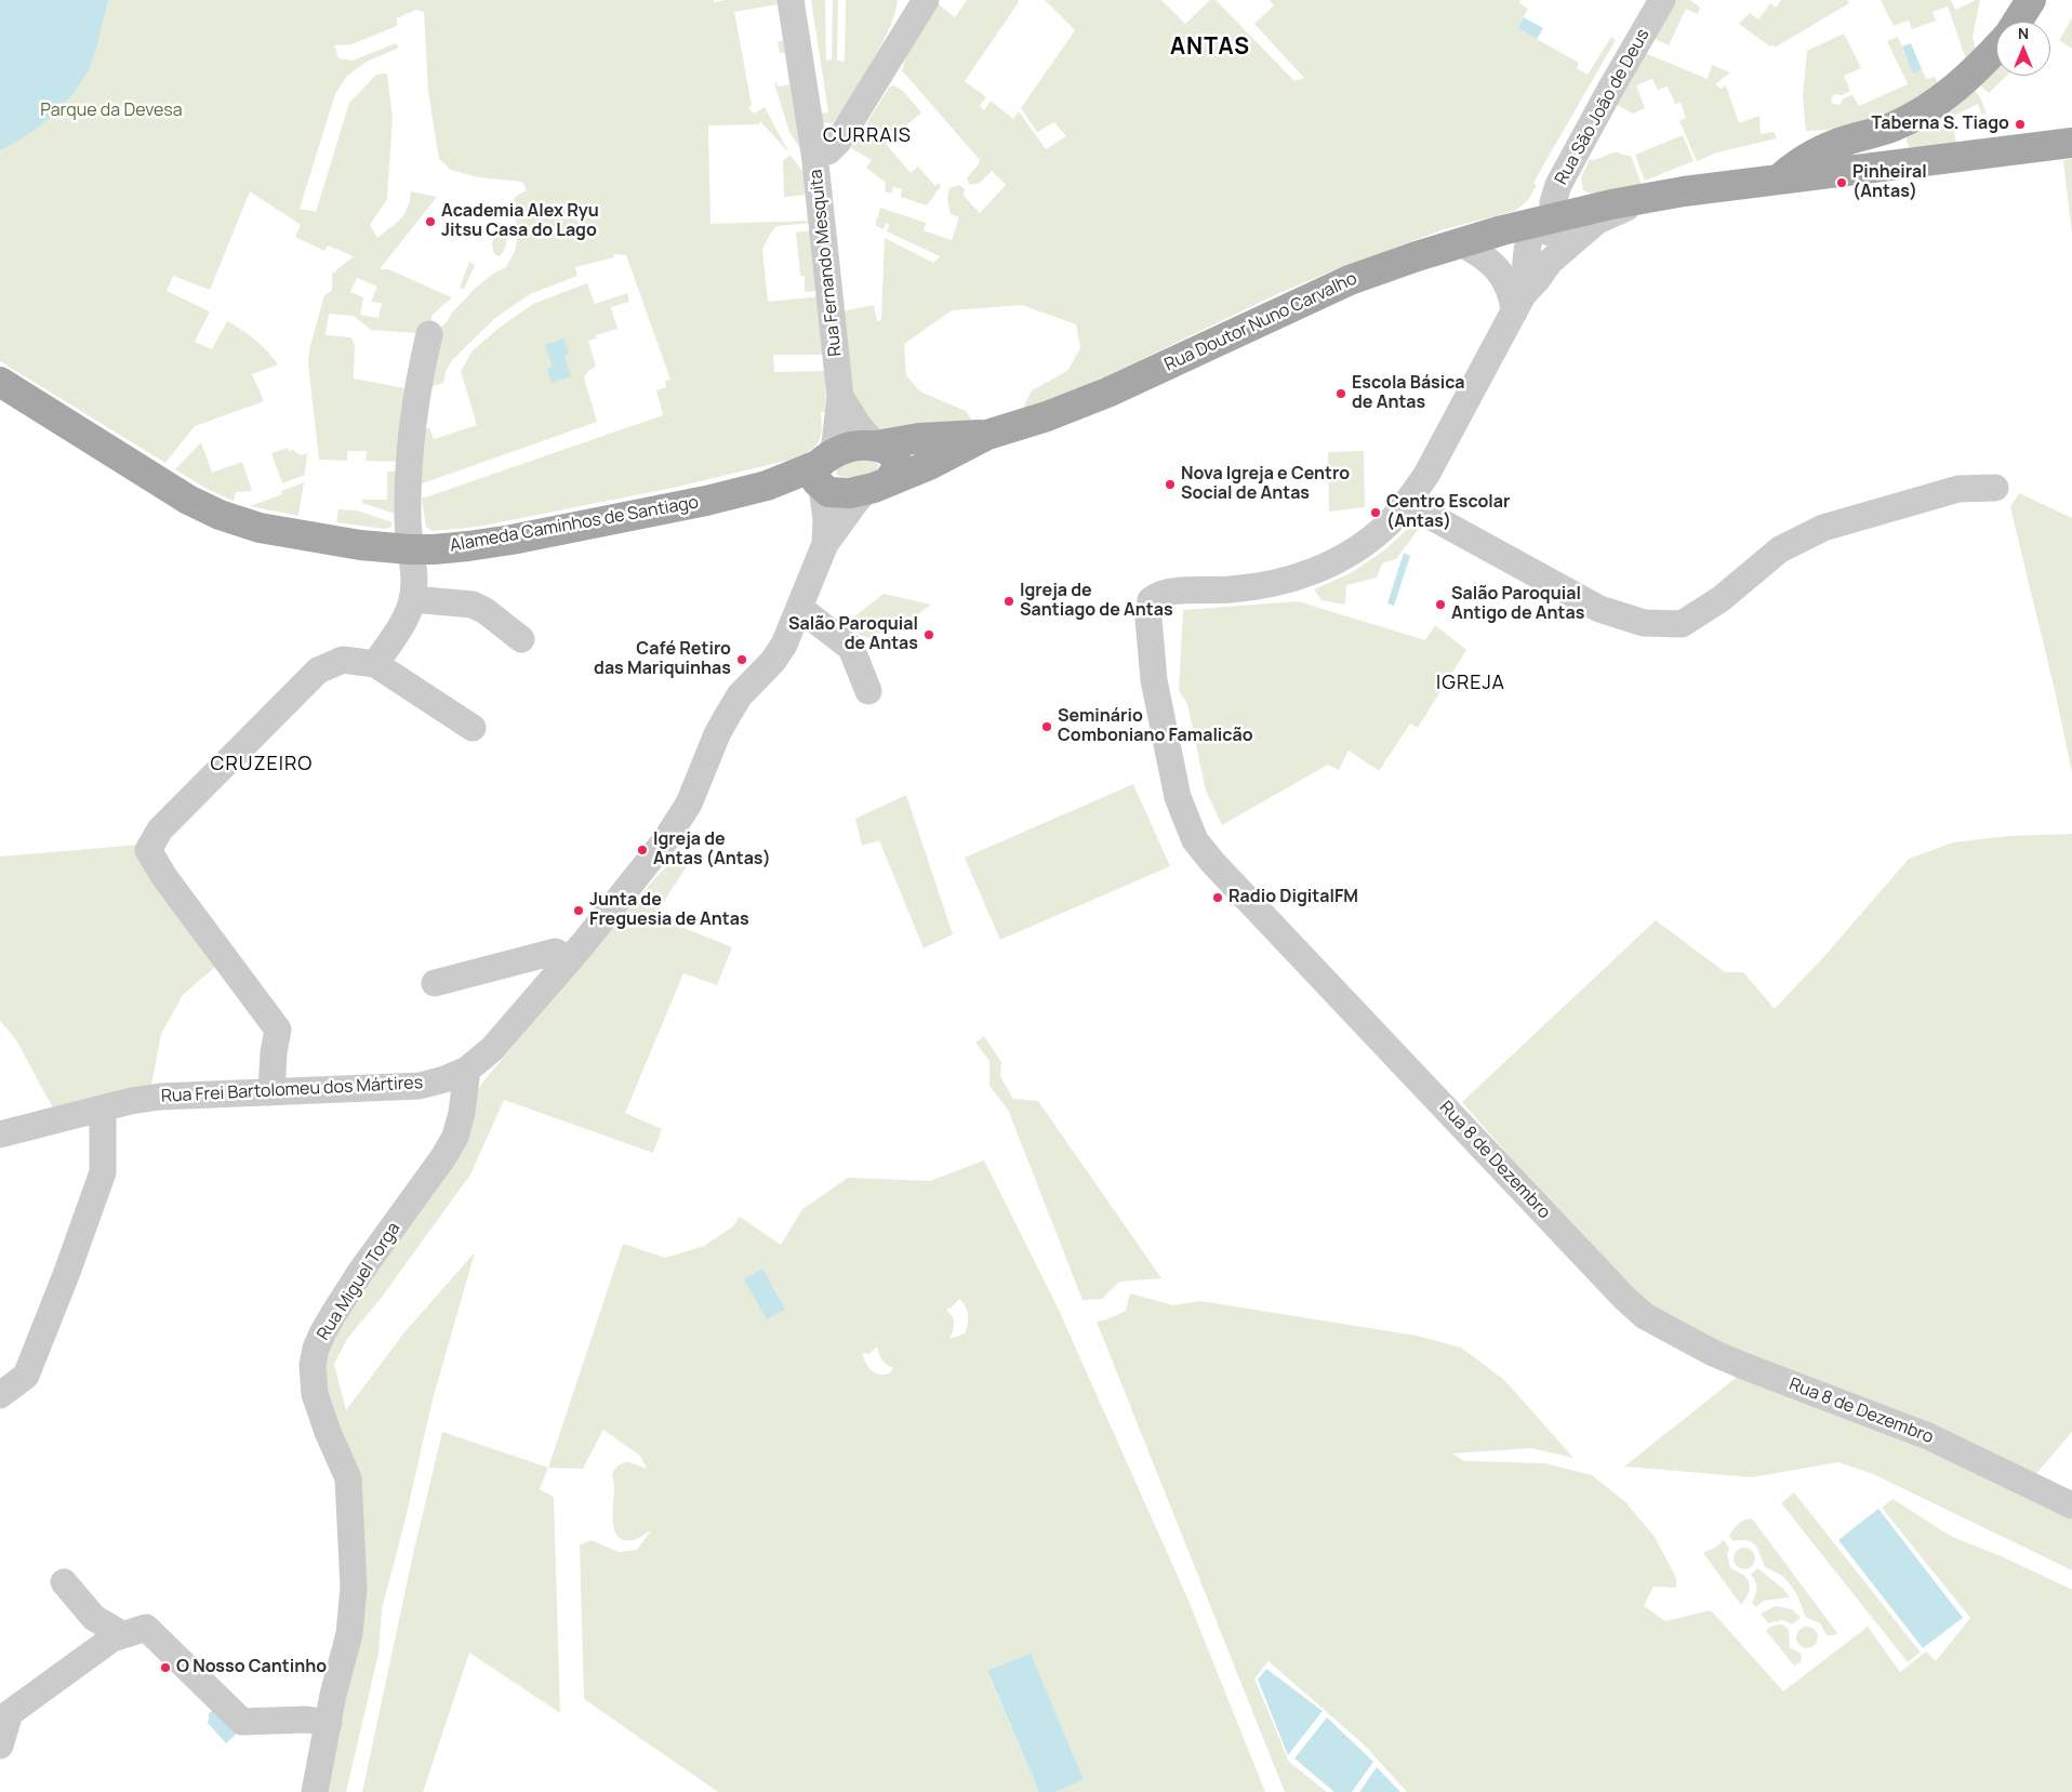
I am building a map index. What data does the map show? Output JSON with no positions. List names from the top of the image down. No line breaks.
{"streets":{"main road":["Rua Doutor Nuno Carvalho","Alameda Caminhos de Santiago"],"street":["Rua São João de Deus","Rua Fernando Mesquita","Rua Frei Bartolomeu dos Mártires","Rua 8 de Dezembro","Rua Miguel Torga"]},"crossings":[["Rua São João de Deus","Rua Doutor Nuno Carvalho"],["Rua Fernando Mesquita","Rua Doutor Nuno Carvalho"],["Rua Fernando Mesquita","Alameda Caminhos de Santiago"],["Rua Fernando Mesquita","Rua Frei Bartolomeu dos Mártires"],["Rua Doutor Nuno Carvalho","Alameda Caminhos de Santiago"],["Rua Doutor Nuno Carvalho","Rua Frei Bartolomeu dos Mártires"],["Alameda Caminhos de Santiago","Rua Frei Bartolomeu dos Mártires"],["Rua Frei Bartolomeu dos Mártires","Rua Miguel Torga"]],"districts":["ANTAS","CURRAIS","IGREJA","CRUZEIRO"],"parks":["Parque da Devesa"],"places":["Taberna S. Tiago","Pinheiral (Antas)","Academia Alex Ryu Jitsu Casa do Lago","Escola Básica de Antas","Nova Igreja e Centro Social de Antas","Centro Escolar (Antas)","Igreja de Santiago de Antas","Salão Paroquial Antigo de Antas","Salão Paroquial de Antas","Café Retiro das Mariquinhas","Seminário Comboniano Famalicão","Igreja de Antas (Antas)","Radio DigitalFM","Junta de Freguesia de Antas","O Nosso Cantinho"],"north":"top"}
